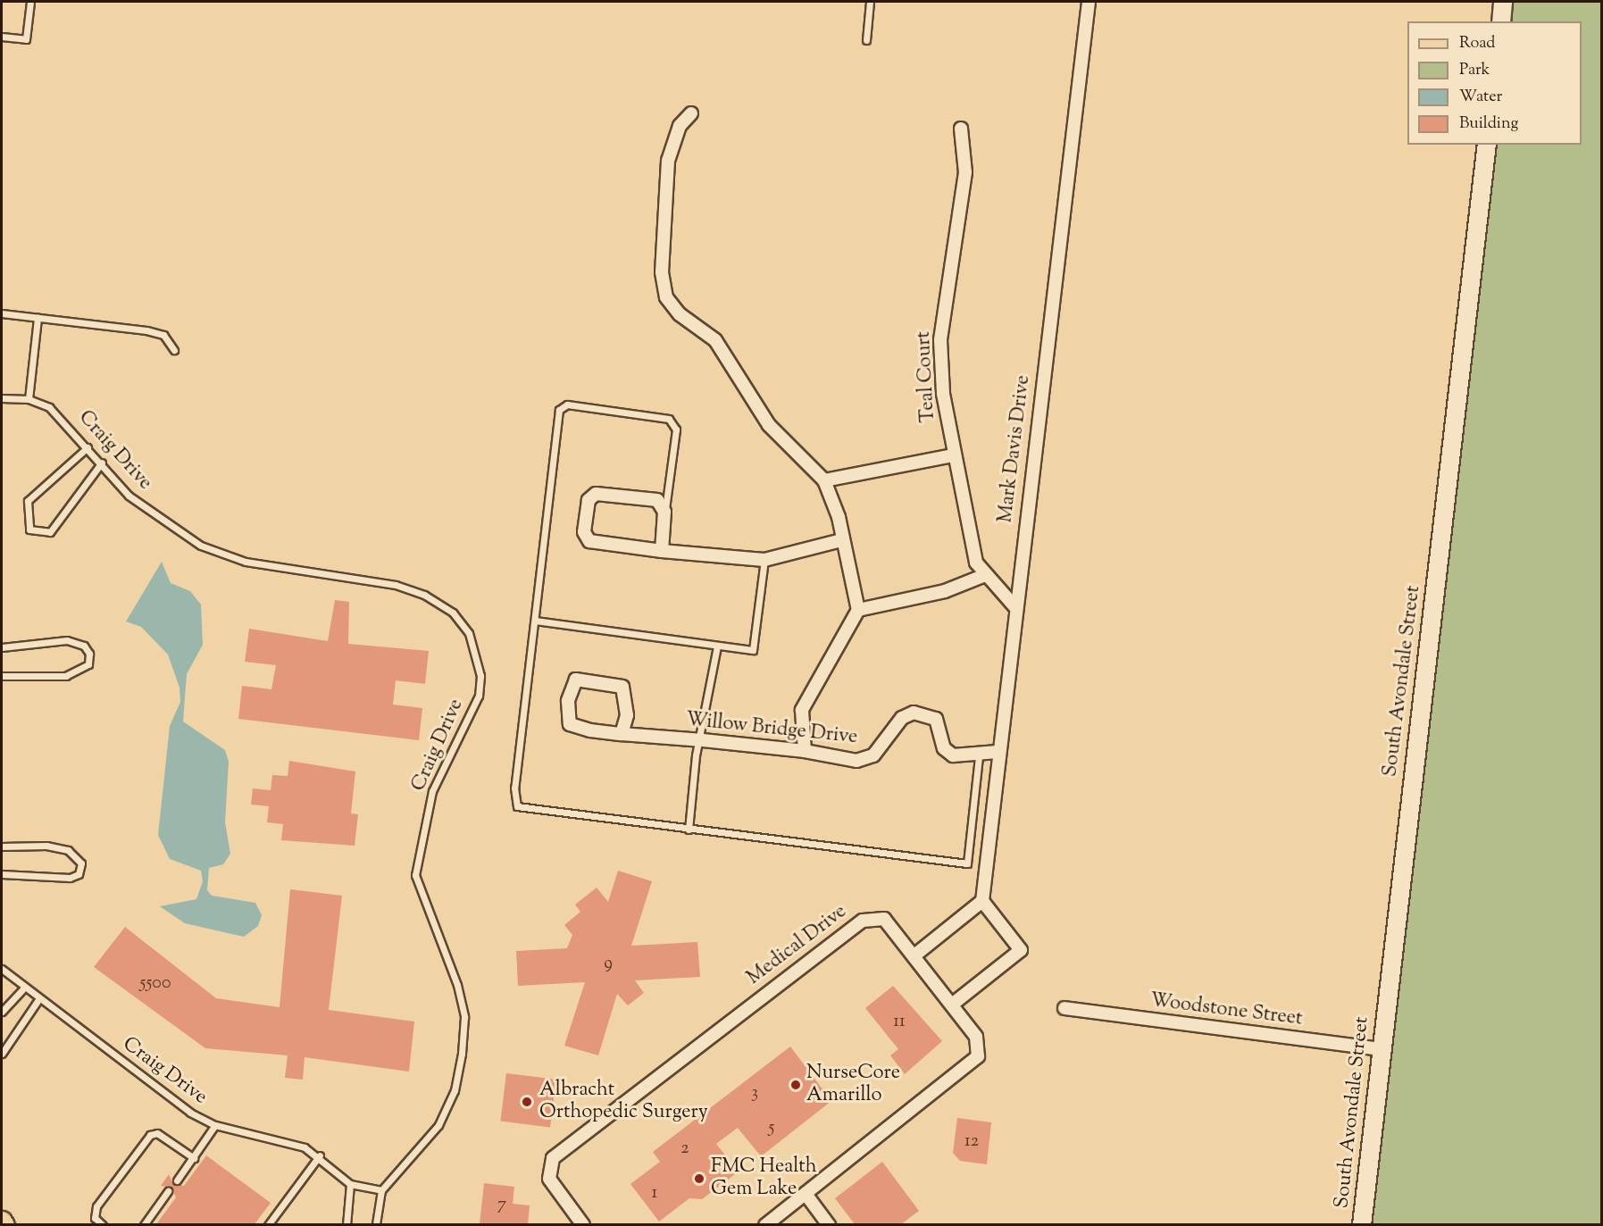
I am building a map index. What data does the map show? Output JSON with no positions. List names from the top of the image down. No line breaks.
{"streets":{"street":["Teal Court","Mark Davis Drive","South Avondale Street","Willow Bridge Drive","Medical Drive","Woodstone Street"],"lane":["Craig Drive"]},"crossings":[["Teal Court","Mark Davis Drive"],["Mark Davis Drive","Willow Bridge Drive"],["South Avondale Street","Woodstone Street"]],"places":["NurseCore Amarillo","Albracht Orthopedic Surgery","FMC Health Gem Lake"],"house_numbers":["9","5500","11","3","5","12","2","1","7"],"legend":["Road","Park","Water","Building"]}
